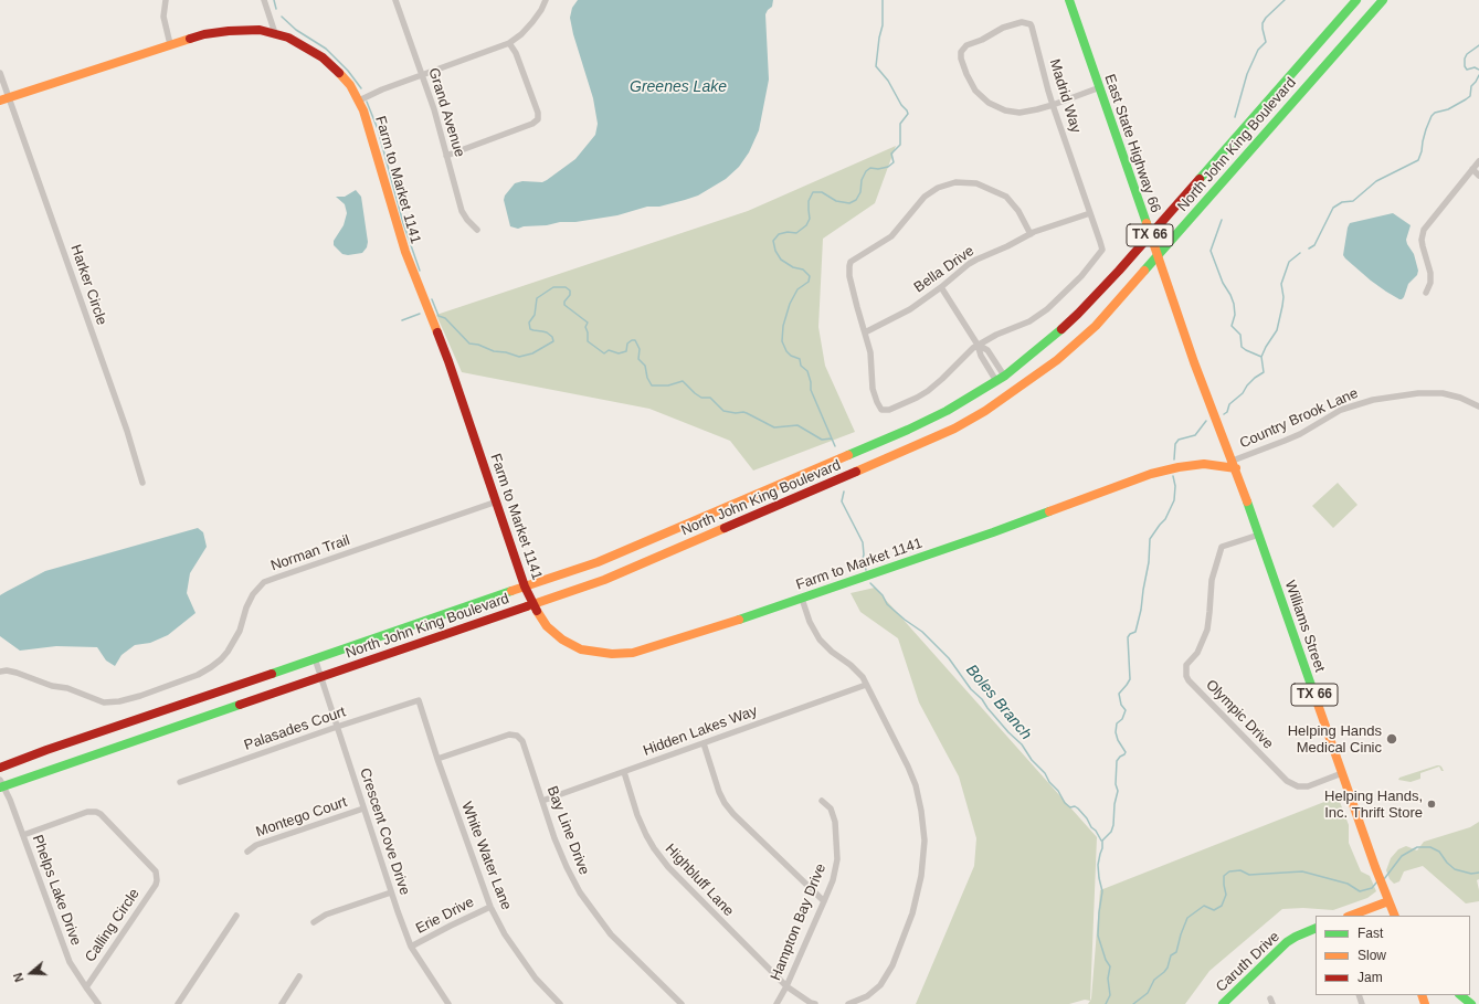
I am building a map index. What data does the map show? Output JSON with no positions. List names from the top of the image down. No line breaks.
{"streets":{"main road":["East State Highway 66","North John King Boulevard","Farm to Market 1141","TX 66","Williams Street","Caruth Drive"],"street":["Madrid Way","Grand Avenue","Bella Drive","Harker Circle","Country Brook Lane","Norman Trail","Olympic Drive","Palasades Court","Hidden Lakes Way","Montego Court","Bay Line Drive","Crescent Cove Drive","White Water Lane","Highbluff Lane","Phelps Lake Drive","Erie Drive","Hampton Bay Drive","Calling Circle"]},"crossings":[["Madrid Way","Bella Drive"],["East State Highway 66","North John King Boulevard"],["East State Highway 66","Farm to Market 1141"],["East State Highway 66","Country Brook Lane"],["East State Highway 66","Williams Street"],["North John King Boulevard","Farm to Market 1141"],["North John King Boulevard","Crescent Cove Drive"],["North John King Boulevard","Phelps Lake Drive"],["Farm to Market 1141","Harker Circle"],["Farm to Market 1141","Country Brook Lane"],["Farm to Market 1141","Norman Trail"],["Farm to Market 1141","Williams Street"],["Country Brook Lane","Williams Street"],["Williams Street","Olympic Drive"],["Palasades Court","Crescent Cove Drive"],["Palasades Court","White Water Lane"],["Hidden Lakes Way","Bay Line Drive"],["Hidden Lakes Way","Highbluff Lane"],["Montego Court","Crescent Cove Drive"],["Bay Line Drive","White Water Lane"],["Crescent Cove Drive","Erie Drive"],["White Water Lane","Erie Drive"],["Highbluff Lane","Hampton Bay Drive"],["Phelps Lake Drive","Calling Circle"]],"water":["Greenes Lake","Boles Branch"],"places":["Helping Hands Medical Cinic","Helping Hands, Inc. Thrift Store"],"legend":["Fast","Slow","Jam"],"north":"left"}
